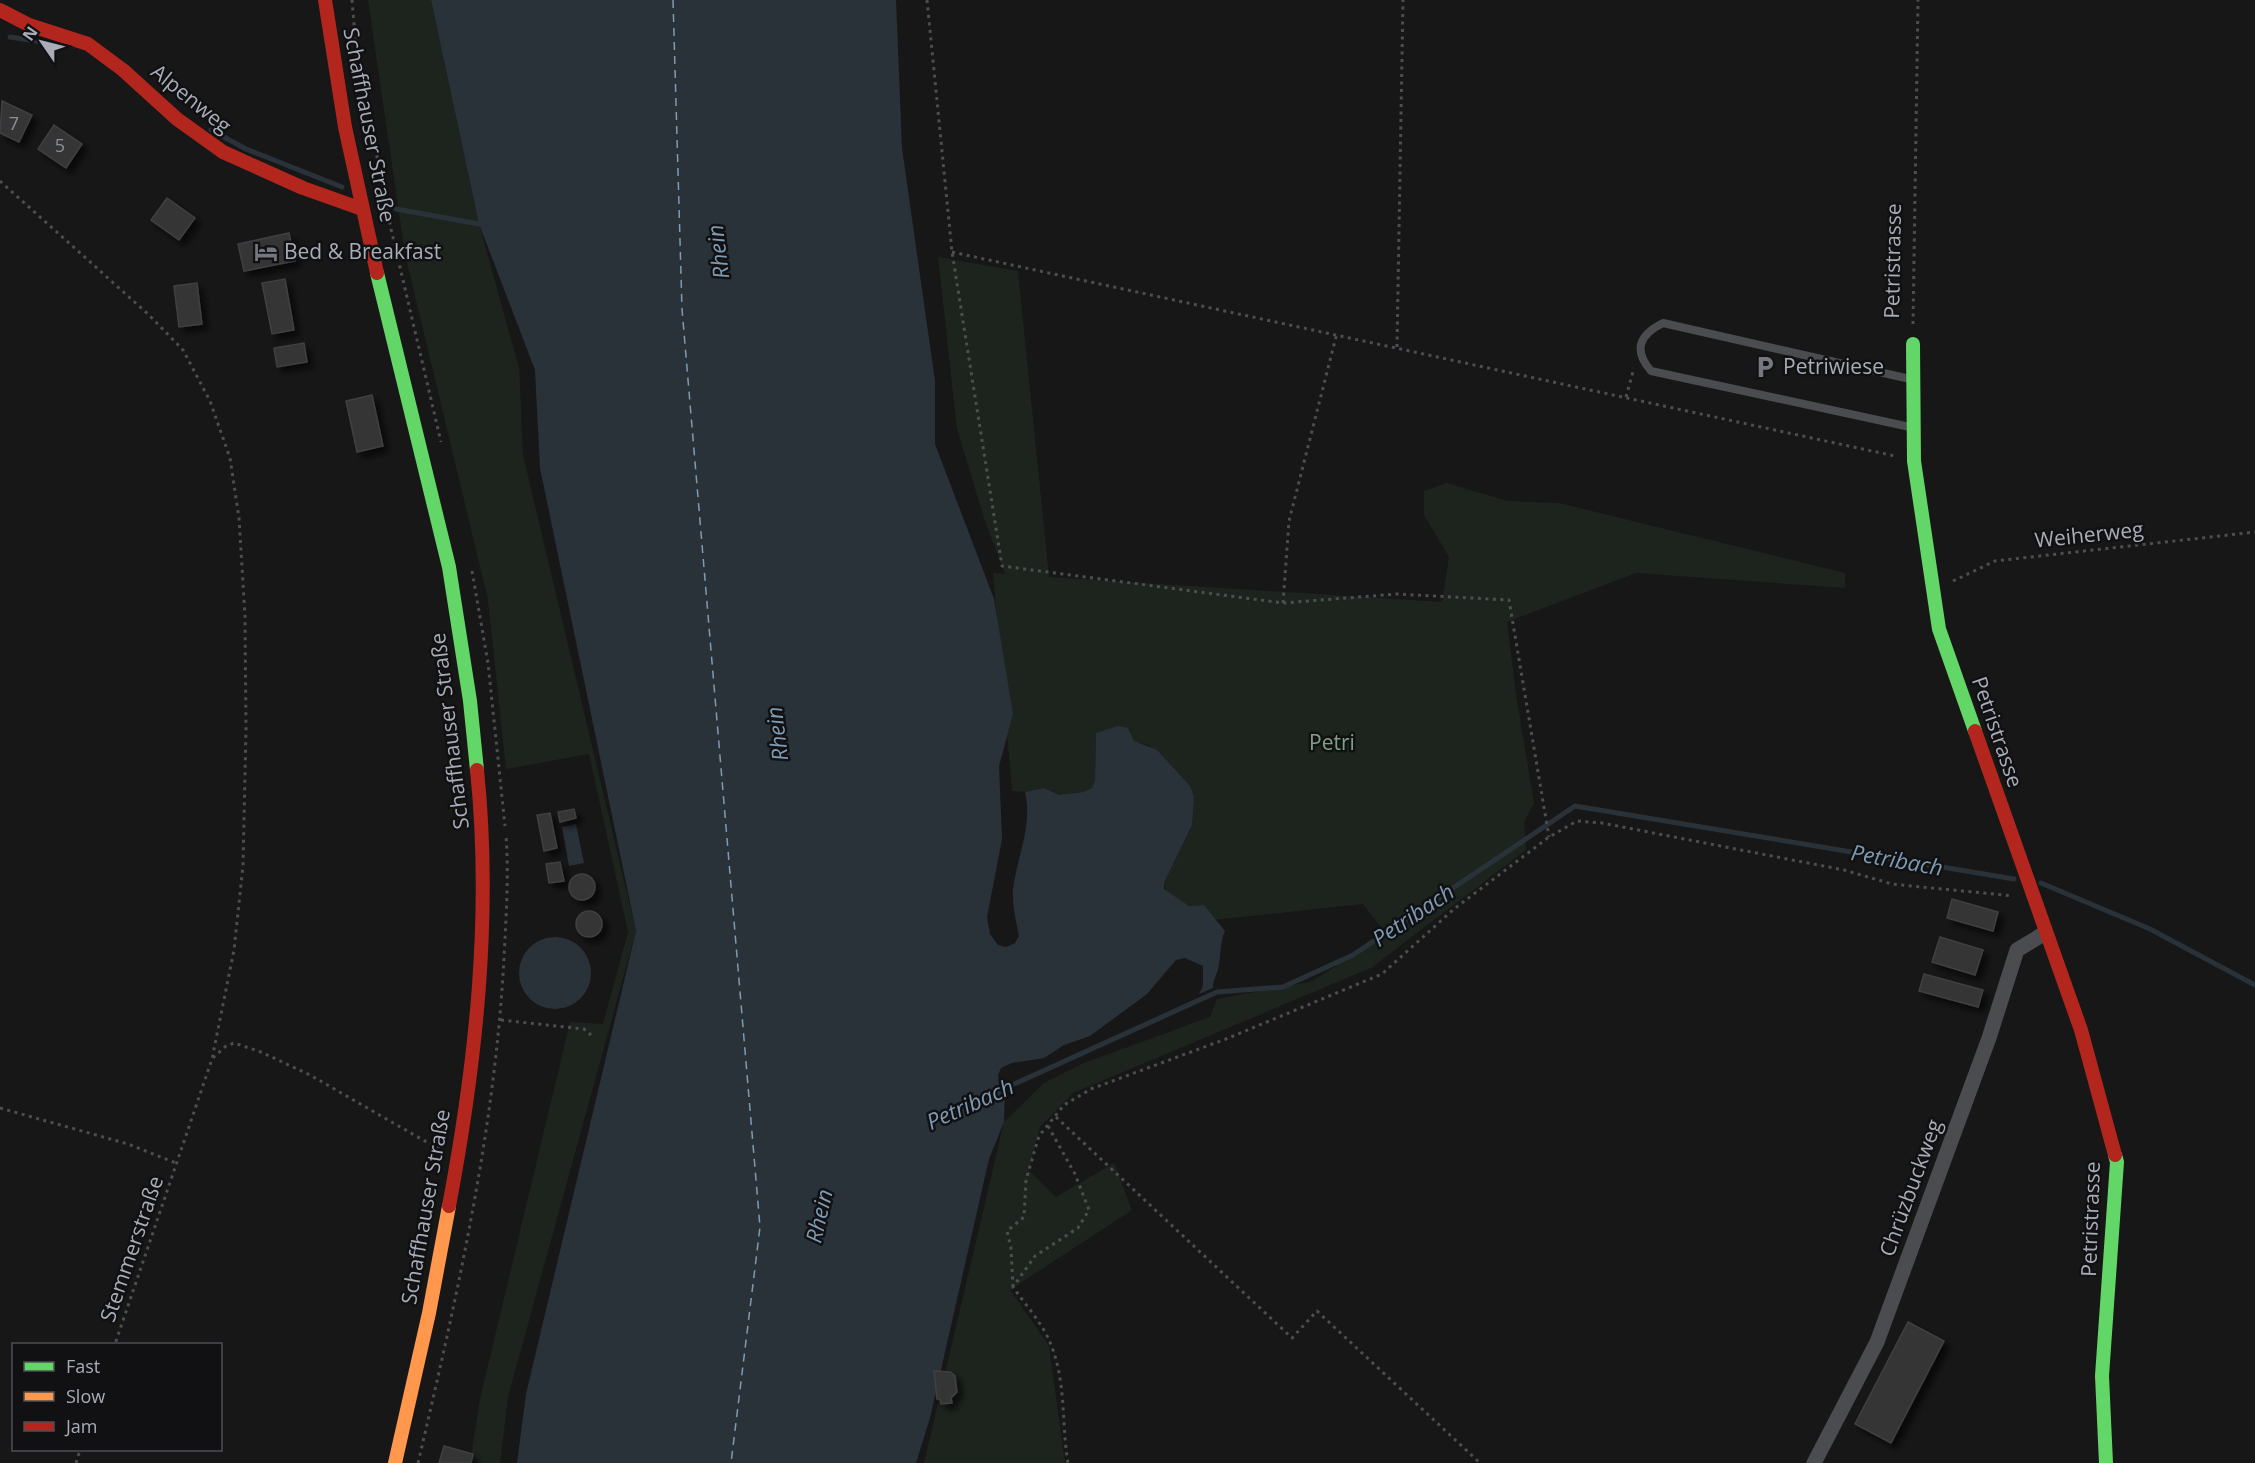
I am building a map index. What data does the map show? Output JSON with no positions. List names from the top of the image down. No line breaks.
{"streets":{"street":["Alpenweg","Schaffhauser Straße","Petristrasse","Chrüzbuckweg"],"path":["Weiherweg","Stemmerstraße"]},"crossings":[["Alpenweg","Schaffhauser Straße"],["Petristrasse","Weiherweg"],["Petristrasse","Chrüzbuckweg"]],"water":["Rhein","Petribach"],"parks":["Petri"],"places":{"hotel":["Bed & Breakfast"],"parking":["Petriwiese"]},"house_numbers":["7","5"],"legend":["Fast","Slow","Jam"],"north":"top left"}
